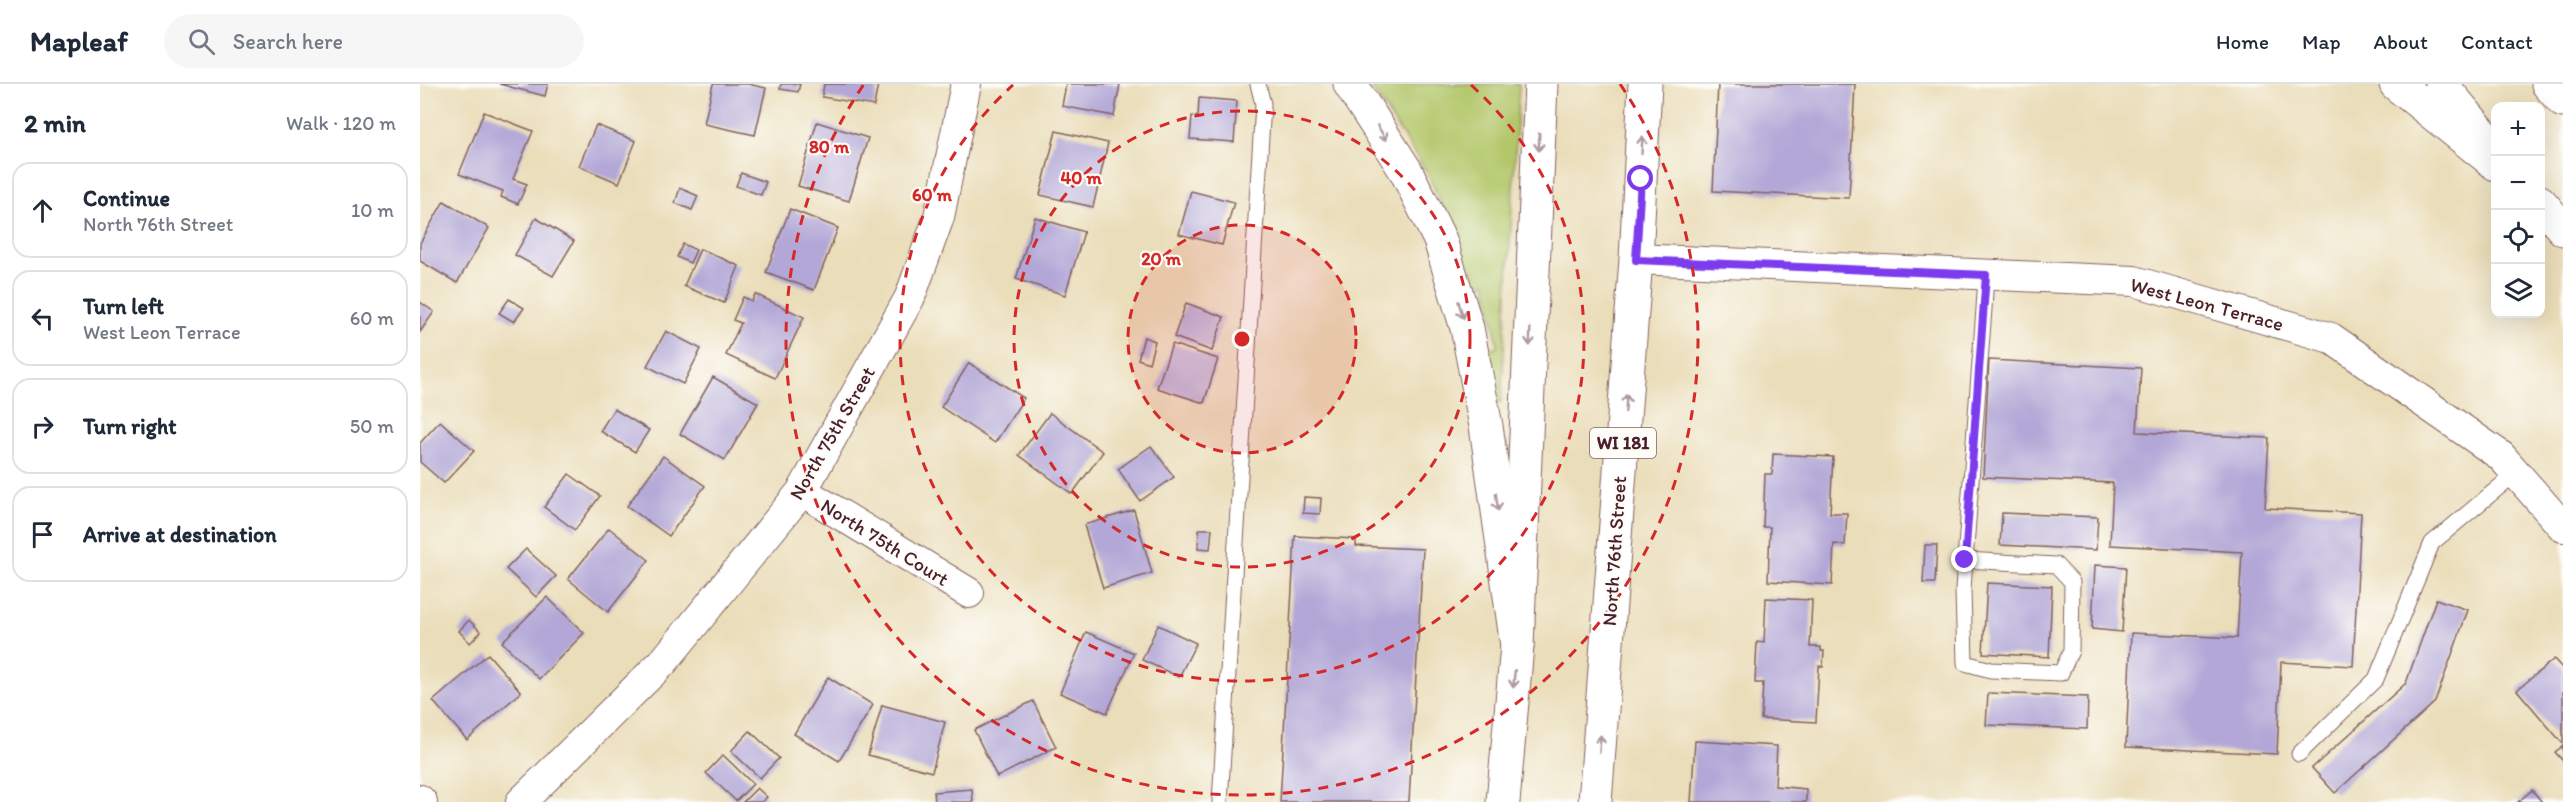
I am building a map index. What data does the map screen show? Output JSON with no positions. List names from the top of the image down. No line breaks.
{"streets":{"main road":["WI 181","North 76th Street"],"street":["West Leon Terrace","North 75th Street","North 75th Court"]},"crossings":[["West Leon Terrace","North 76th Street"],["North 75th Street","North 75th Court"]],"page":{"header":"Mapleaf","search":"Search here","nav":["Home","Map","About","Contact"],"heading":["2 min","Walk · 120 m"],"map_buttons":["+","−"],"list":[["Continue","North 76th Street","10 m"],["Turn left","West Leon Terrace","60 m"],["Turn right","50 m"],"Arrive at destination"]},"rings":["80 m","40 m","60 m","20 m"]}
